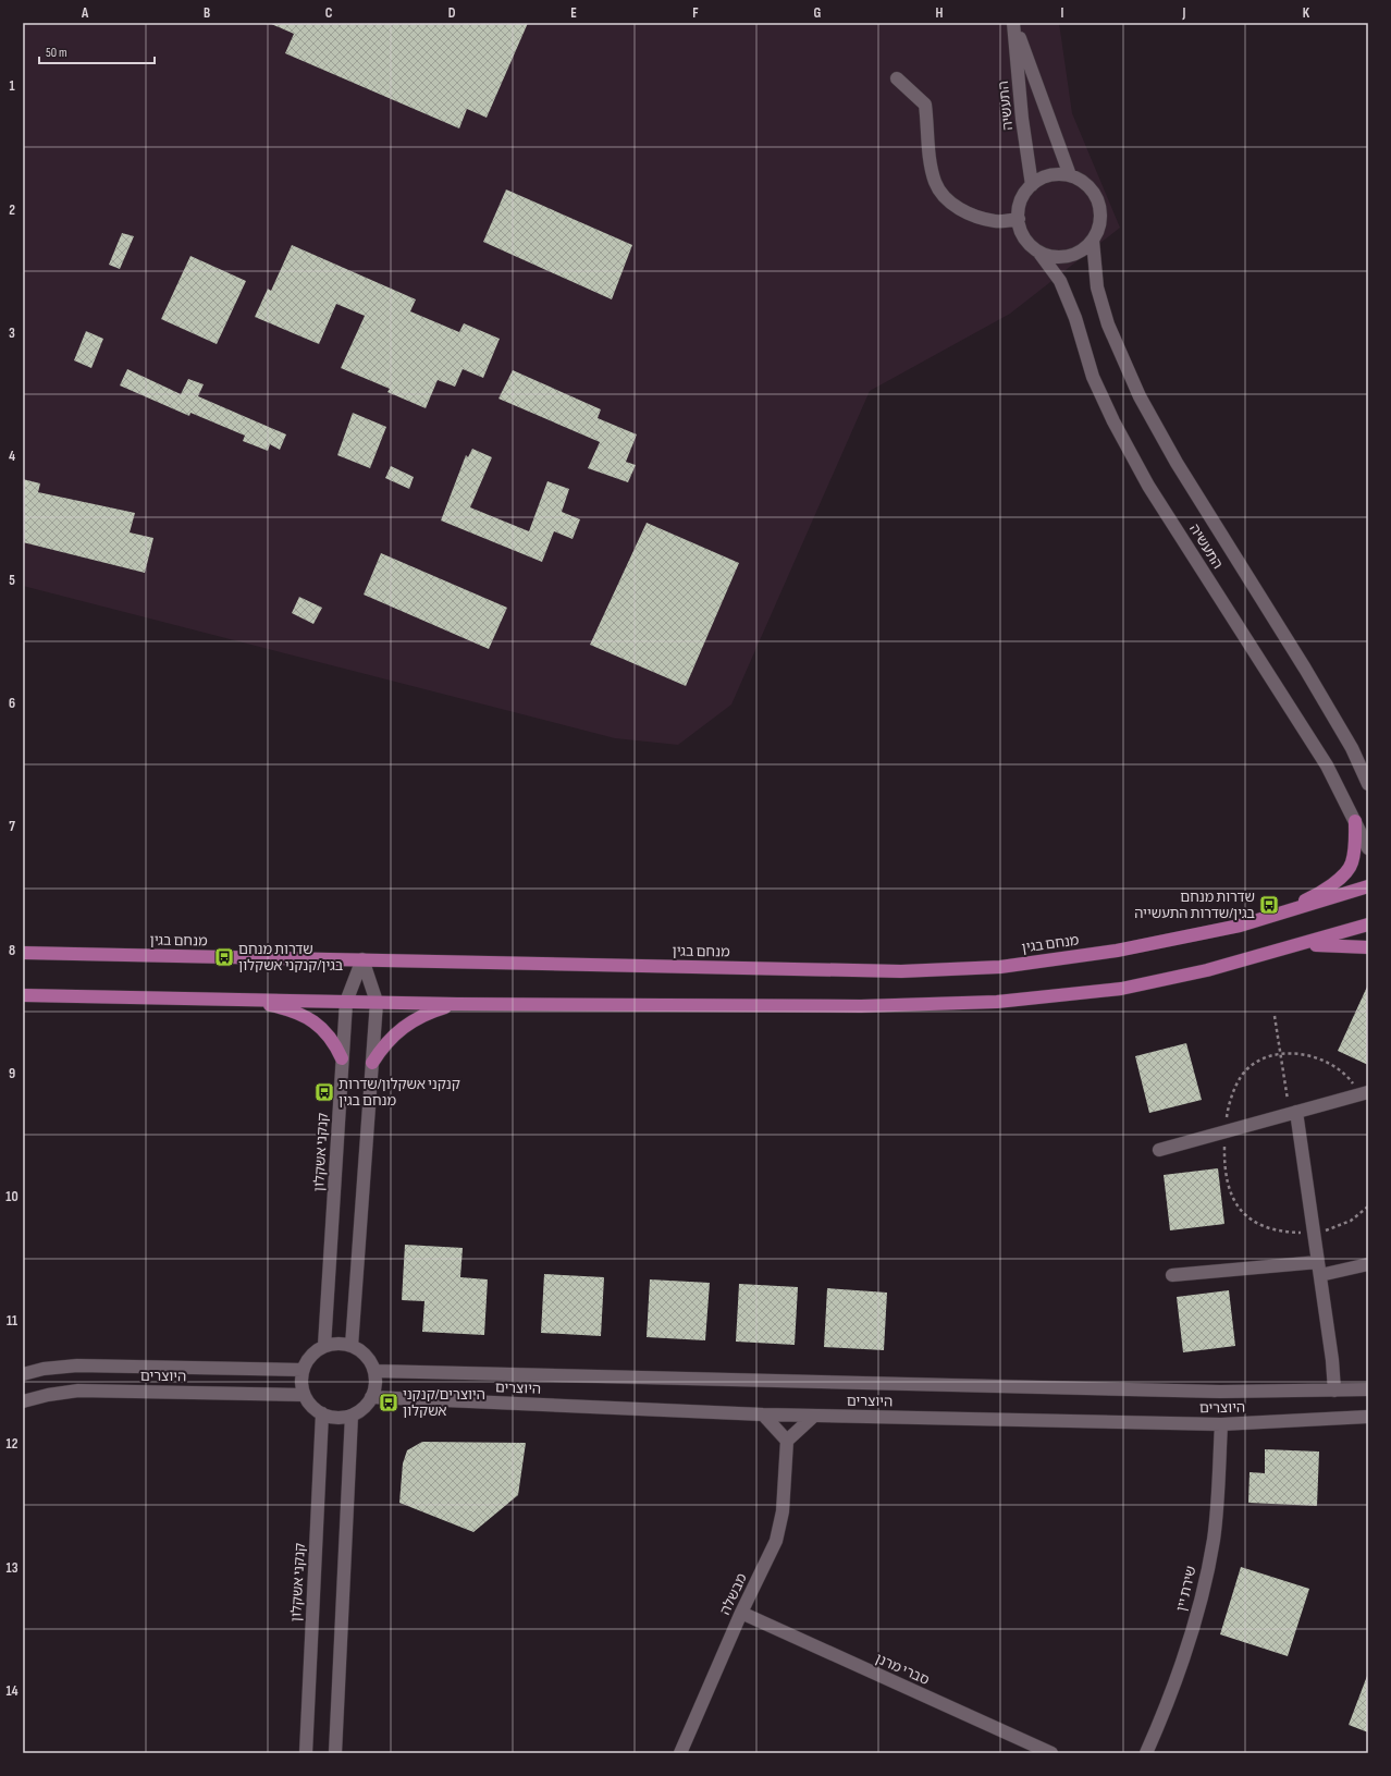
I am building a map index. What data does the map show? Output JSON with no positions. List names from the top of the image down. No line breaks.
{"streets":{"main road":["מנחם בגין"],"street":["התעשיה","קנקני אשקלון","היוצרים","שירת יין","מבשלה","סברי מרנן"]},"crossings":[["מנחם בגין","קנקני אשקלון"],["קנקני אשקלון","היוצרים"],["היוצרים","שירת יין"],["מבשלה","סברי מרנן"]],"places":{"bus stop":["שדרות מנחם בגין/שדרות התעשייה","שדרות מנחם בגין/קנקני אשקלון","קנקני אשקלון/שדרות מנחם בגין","היוצרים/קנקני אשקלון"]},"scale_bar":"50 m","grid":{"columns":["A","B","C","D","E","F","G","H","I","J","K"],"rows":["1","2","3","4","5","6","7","8","9","10","11","12","13","14"]}}
